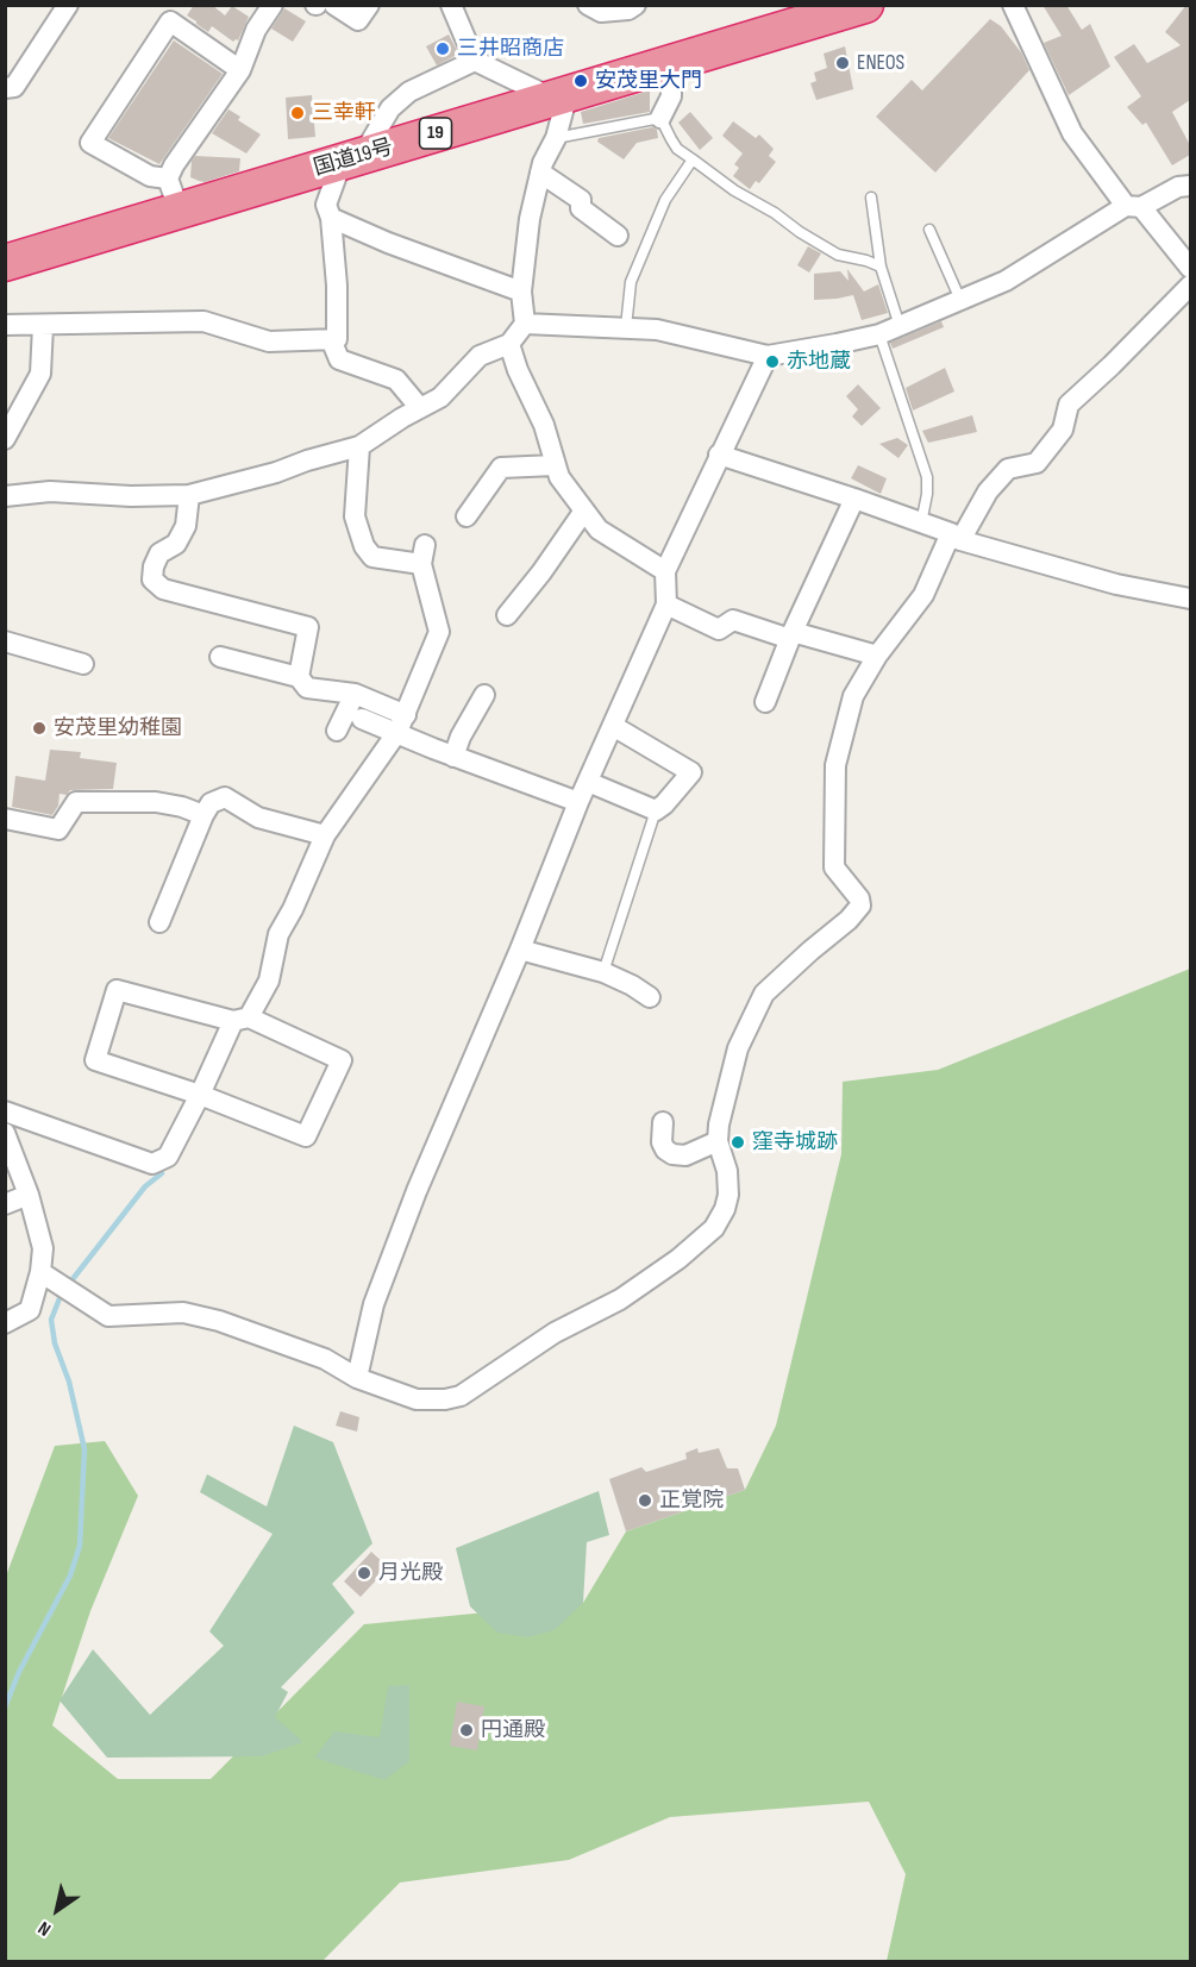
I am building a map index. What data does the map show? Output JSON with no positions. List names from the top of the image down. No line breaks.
{"streets":{"highway":["19","国道19号"]},"places":["三井昭商店","ENEOS","安茂里大門","三幸軒","赤地蔵","安茂里幼稚園","窪寺城跡","正覚院","月光殿","円通殿"],"north":"bottom left"}
